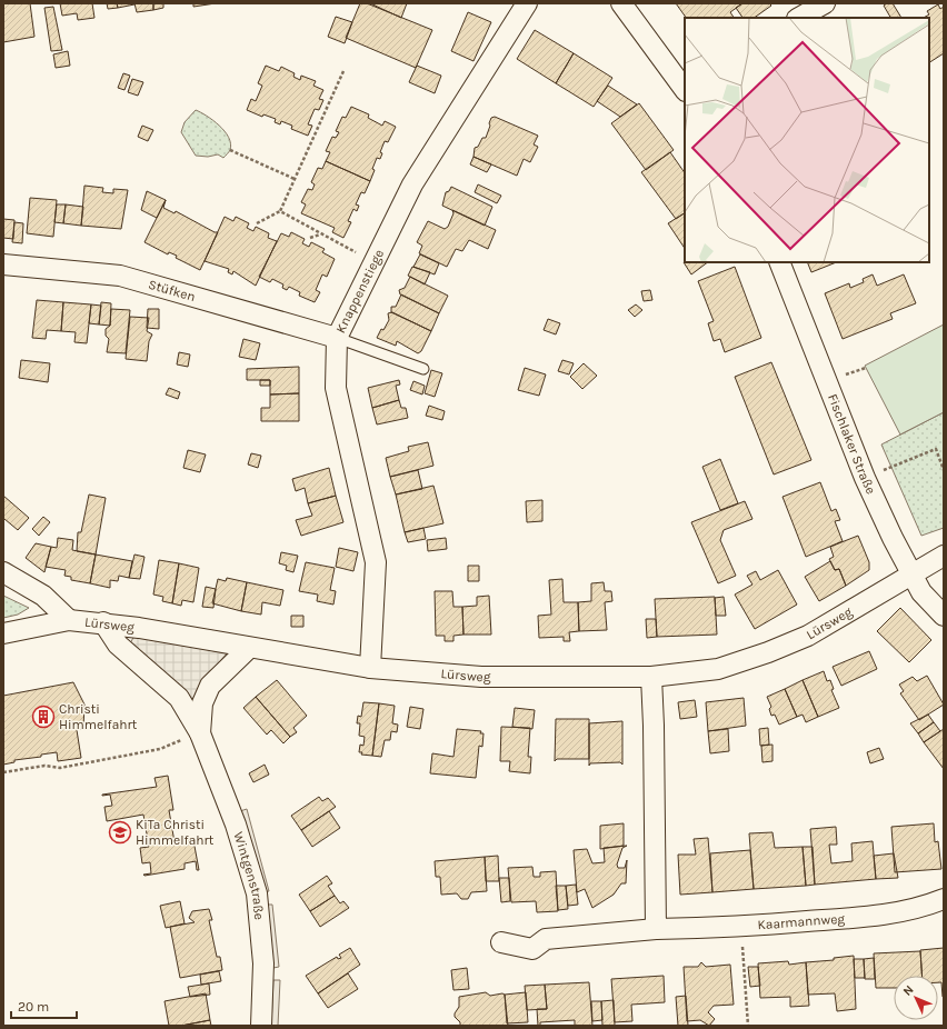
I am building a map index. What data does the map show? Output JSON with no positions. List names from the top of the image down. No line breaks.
{"streets":{"street":["Stüfken","Knappenstiege","Fischlaker Straße","Lürsweg","Wintgenstraße","Kaarmannweg"]},"crossings":[["Stüfken","Knappenstiege"],["Knappenstiege","Lürsweg"],["Fischlaker Straße","Lürsweg"],["Lürsweg","Wintgenstraße"]],"places":{"building":["Christi Himmelfahrt"],"school or university":["KiTa Christi Himmelfahrt"]},"scale_bar":"20 m","north":"top left"}
